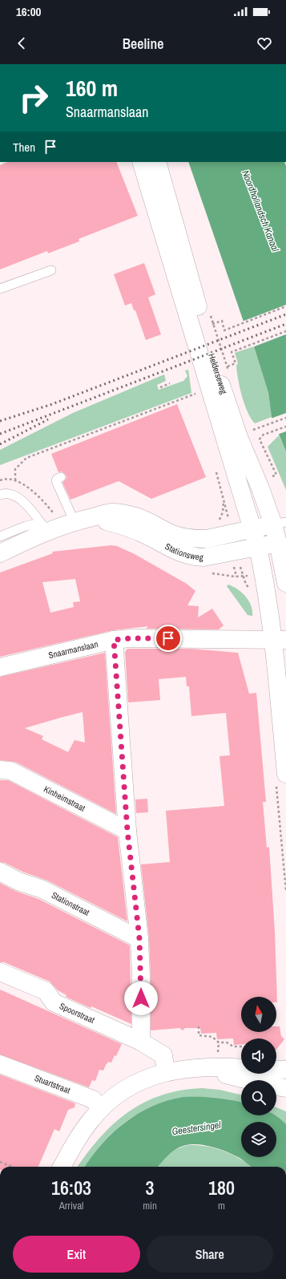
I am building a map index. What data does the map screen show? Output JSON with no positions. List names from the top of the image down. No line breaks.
{"streets":{"street":["Helderseweg","Stationsweg","Snaarmanslaan","Kinheimstraat","Stationstraat","Spoorstraat","Stuartstraat"]},"crossings":[["Helderseweg","Stationsweg"]],"water":["Noordhollandsch Kanaal","Geestersingel"],"north":"top","page":{"status":"16:00","header":"Beeline","turn":["160 m","Snaarmanslaan"],"then":"Then","eta":["16:03","Arrival","3","min","180","m"],"buttons":["Exit","Share"]}}
